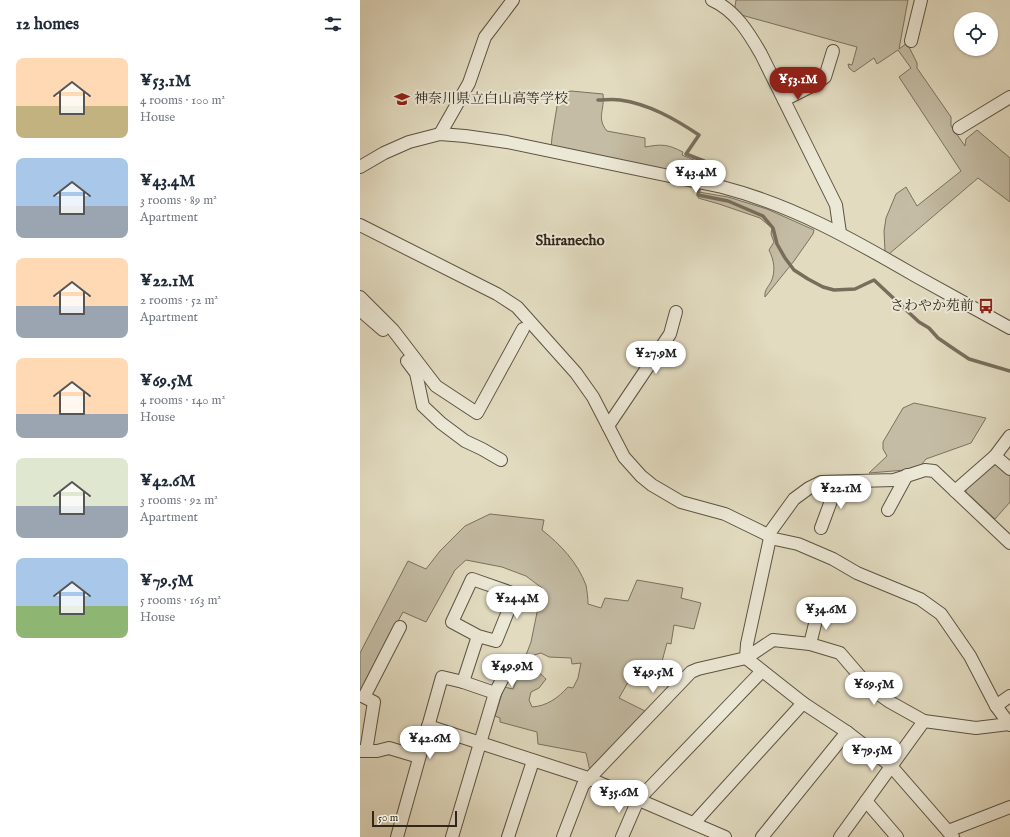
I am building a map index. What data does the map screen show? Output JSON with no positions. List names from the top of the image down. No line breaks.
{"districts":["Shiranecho"],"places":{"school or university":["神奈川県立白山高等学校"],"bus stop":["さわやか苑前"]},"scale_bar":"50 m","page":{"heading":"12 homes","list":[{"name":"¥53.1M","note":"4 rooms · 100 m² · House"},{"name":"¥43.4M","note":"3 rooms · 89 m² · Apartment"},{"name":"¥22.1M","note":"2 rooms · 52 m² · Apartment"},{"name":"¥69.5M","note":"4 rooms · 140 m² · House"},{"name":"¥42.6M","note":"3 rooms · 92 m² · Apartment"},{"name":"¥79.5M","note":"5 rooms · 163 m² · House"}],"price":["¥53.1M","¥43.4M","¥27.9M","¥22.1M","¥24.4M","¥34.6M","¥49.9M","¥49.5M","¥69.5M","¥42.6M","¥79.5M","¥35.6M"],"scale":"50 m"}}
